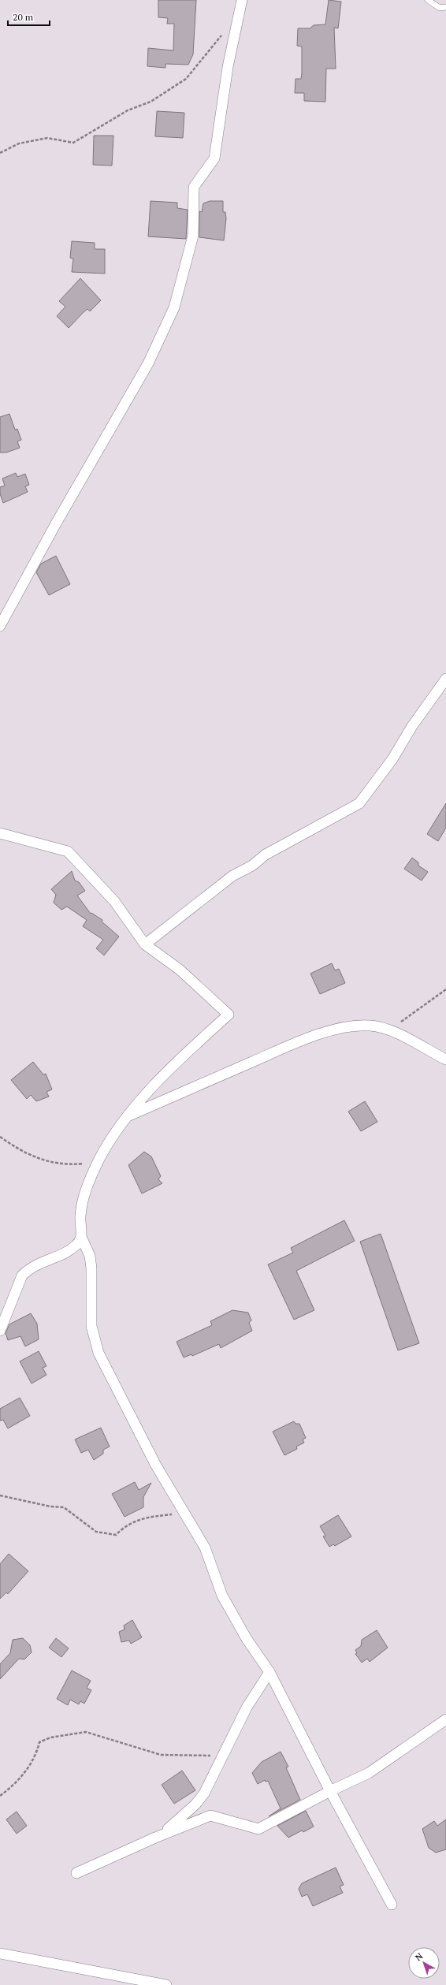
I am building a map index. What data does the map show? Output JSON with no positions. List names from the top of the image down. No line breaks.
{"scale_bar":"20 m","north":"top left"}
